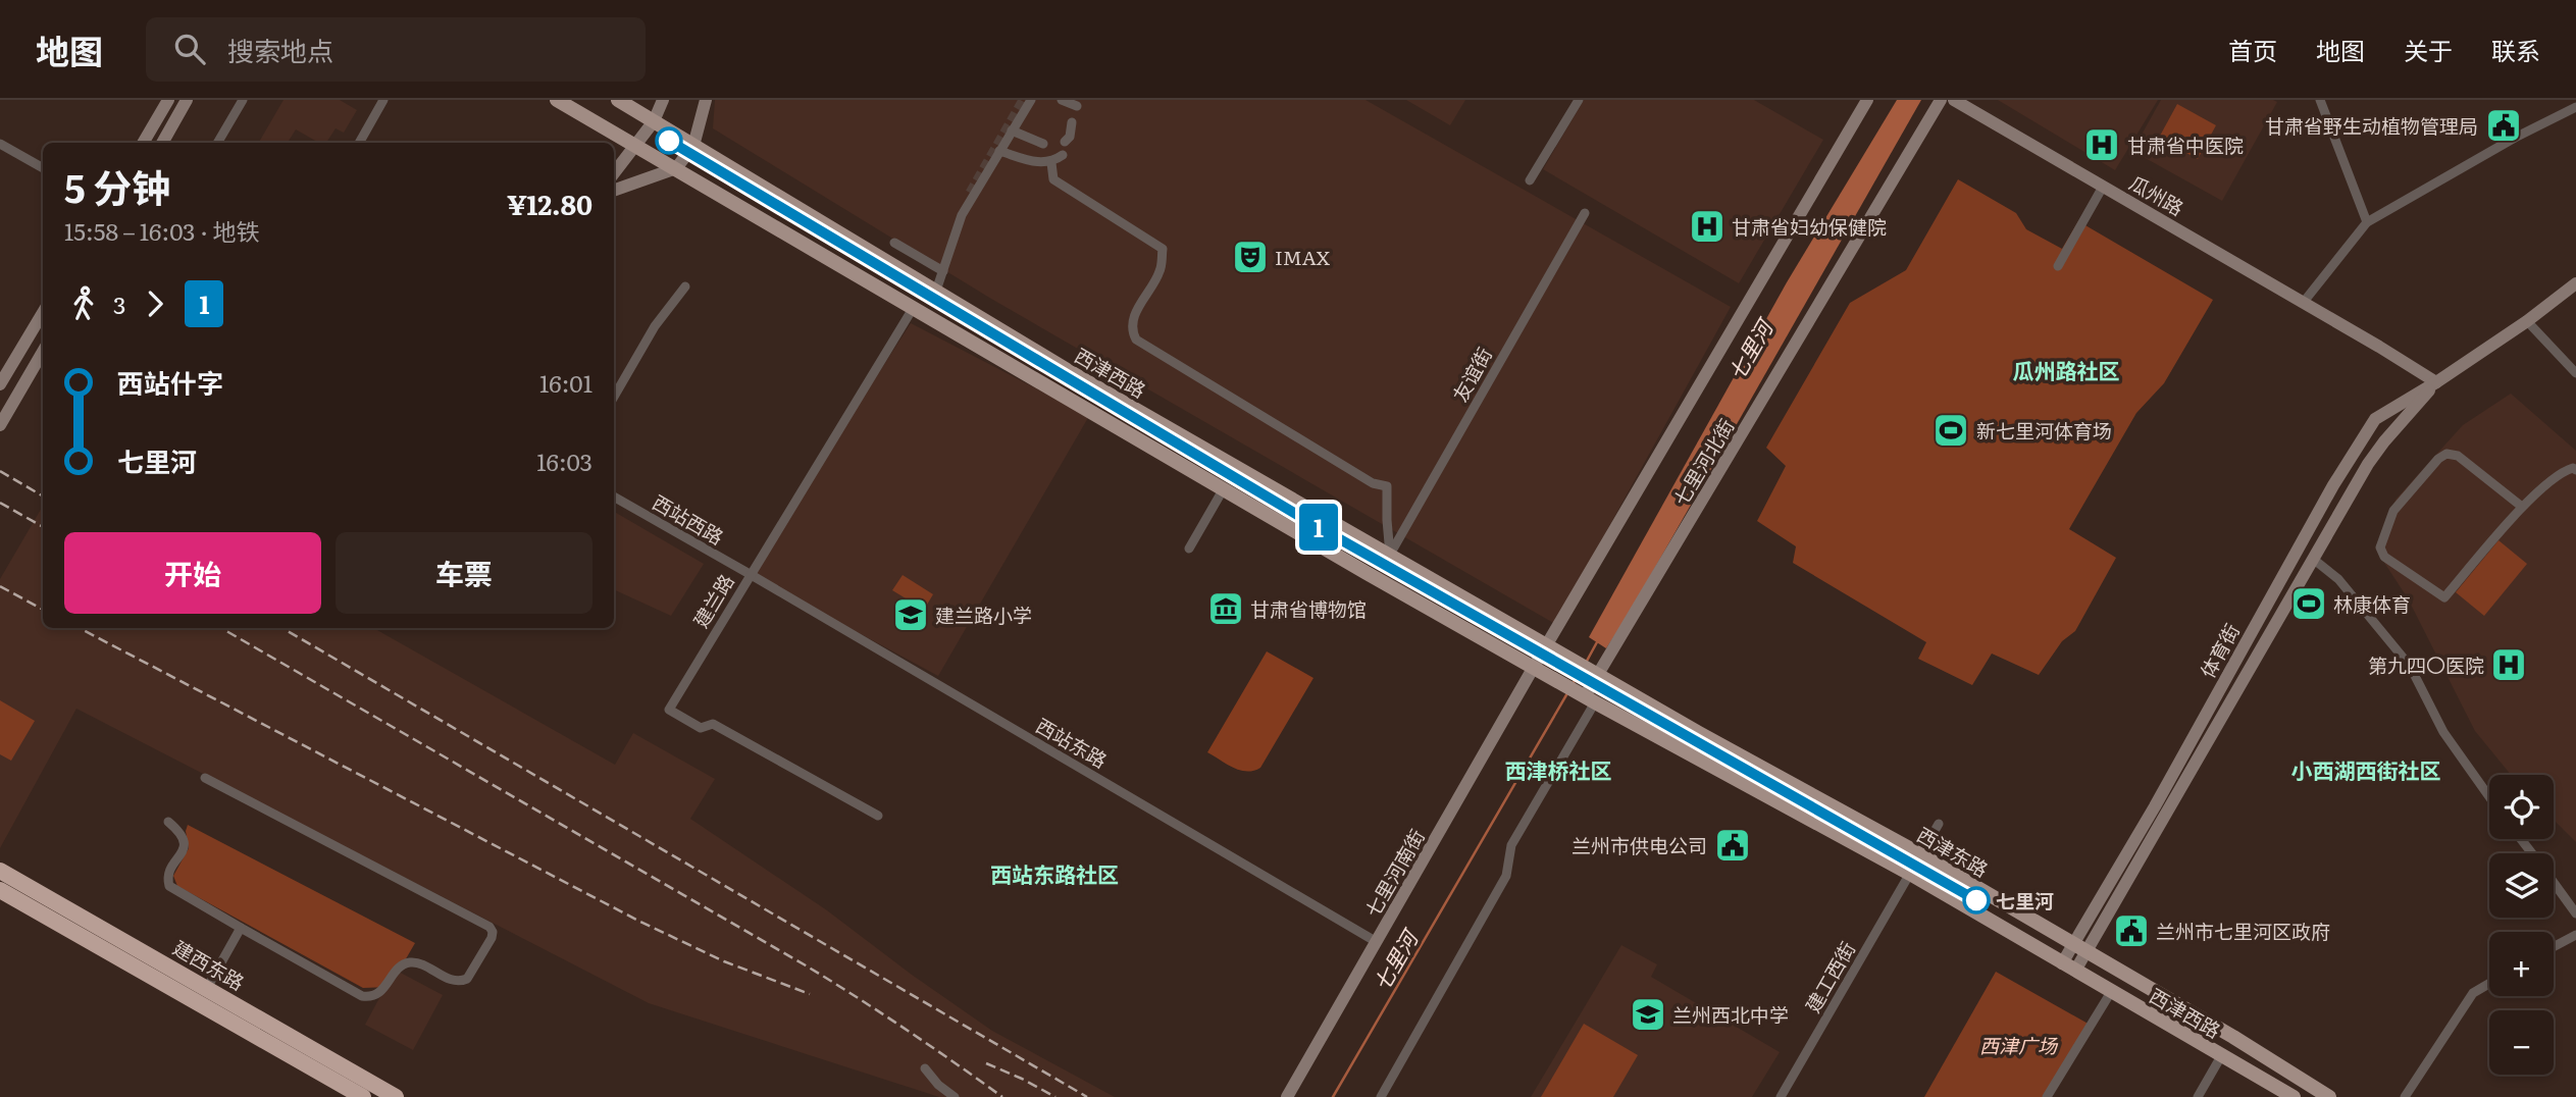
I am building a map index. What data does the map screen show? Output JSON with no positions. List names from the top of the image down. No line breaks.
{"streets":{"highway":["建西东路"],"main road":["西津西路","西津东路"],"street":["瓜州路","友谊街","七里河北街","西站西路","建兰路","体育街","西站东路","七里河南街","建工西街"]},"crossings":[["瓜州路","体育街"],["西津西路","友谊街"],["西津西路","七里河北街"],["西津西路","体育街"],["西津西路","西津东路"],["七里河北街","西津东路"],["七里河北街","七里河南街"],["西站西路","建兰路"],["西站西路","西站东路"],["建兰路","西站东路"],["体育街","西津东路"],["西站东路","七里河南街"],["西津东路","建工西街"]],"districts":["瓜州路社区","西津桥社区","小西湖西街社区","西站东路社区"],"water":["七里河"],"parks":["西津广场"],"places":{"public building":["甘肃省野生动植物管理局","兰州市供电公司","兰州市七里河区政府"],"hospital":["甘肃省中医院","甘肃省妇幼保健院","第九四〇医院"],"theatre":["IMAX"],"sports":["新七里河体育场","林康体育"],"museum":["甘肃省博物馆"],"school or university":["建兰路小学","兰州西北中学"],"other":["七里河"]},"lines":["metro line 1"],"page":{"header":"地图","search":"搜索地点","nav":["首页","地图","关于","联系"],"on_map":"1","heading":["5 分钟","15:58 – 16:03 · 地铁","¥12.80"],"legs":["3","1"],"list":[{"name":"西站什字","value":"16:01"},{"name":"七里河","value":"16:03"}],"buttons":["开始","车票"],"map_buttons":["+","−"]}}
